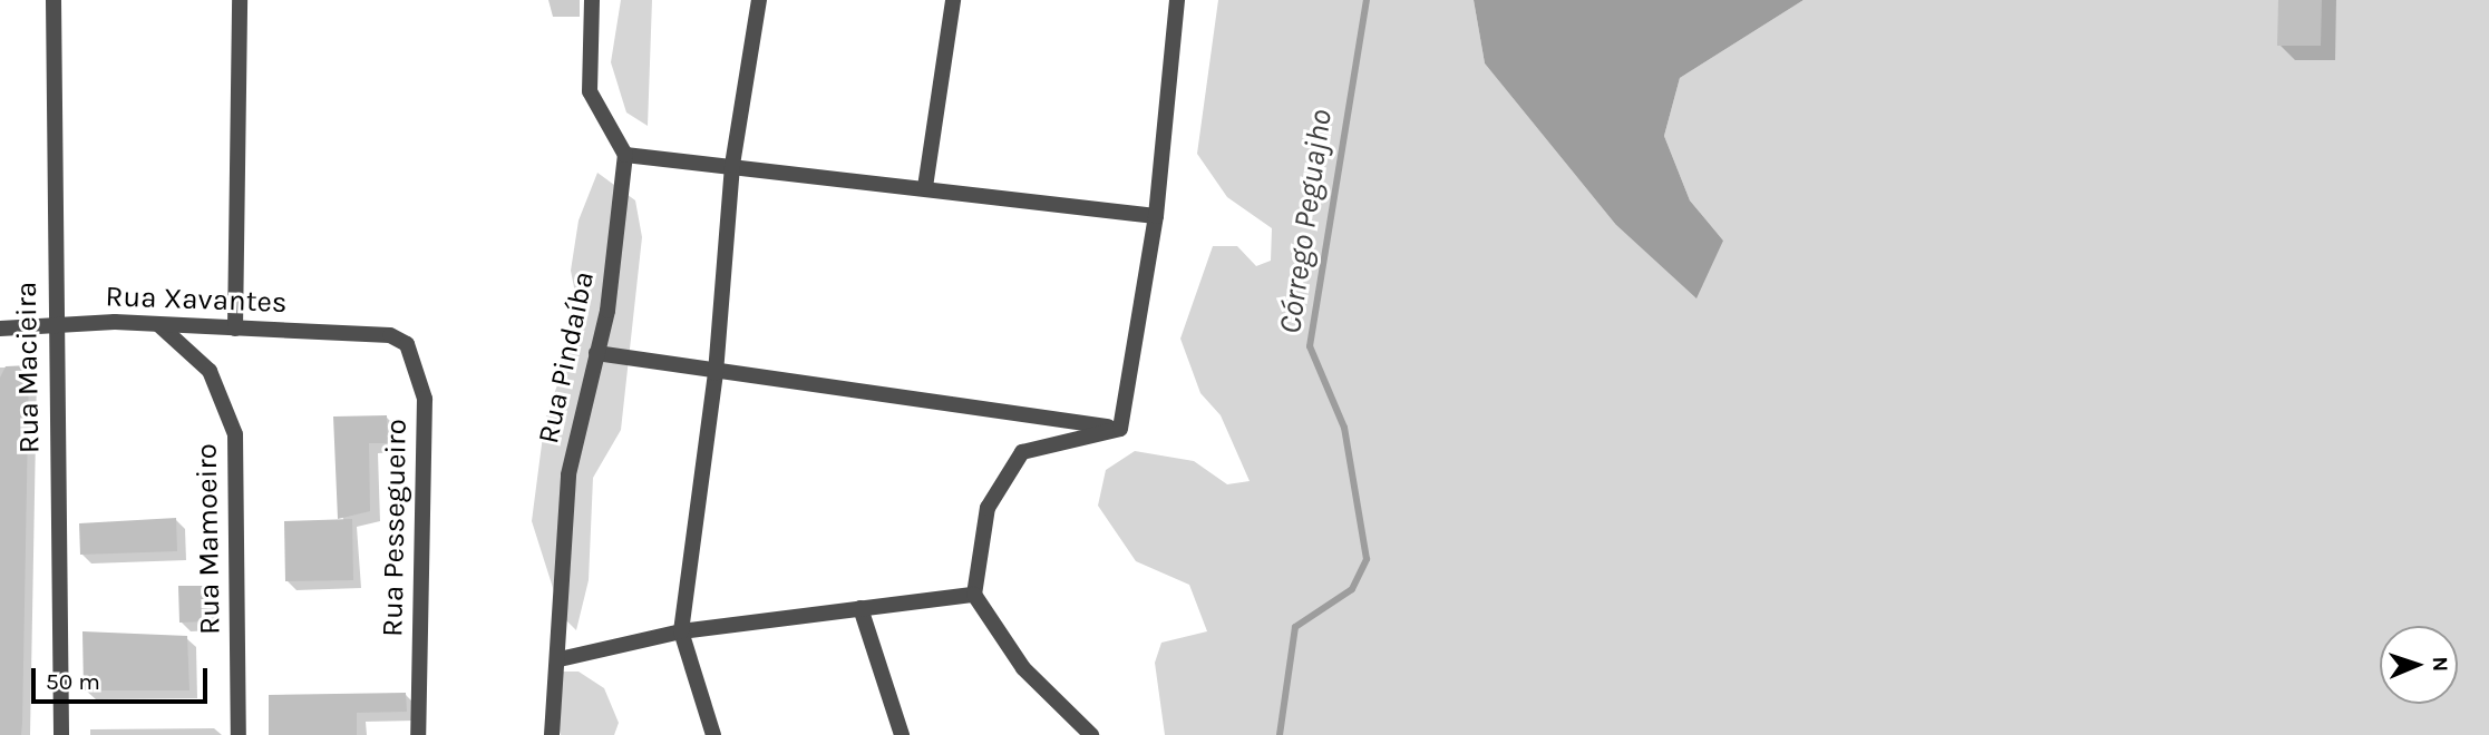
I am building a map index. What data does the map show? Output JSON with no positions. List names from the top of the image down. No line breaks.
{"streets":{"street":["Rua Xavantes","Rua Pindaíba","Rua Macieira","Rua Pessegueiro","Rua Mamoeiro"]},"crossings":[["Rua Xavantes","Rua Macieira"],["Rua Xavantes","Rua Pessegueiro"],["Rua Xavantes","Rua Mamoeiro"]],"water":["Córrego Peguajho"],"scale_bar":"50 m","north":"right"}
